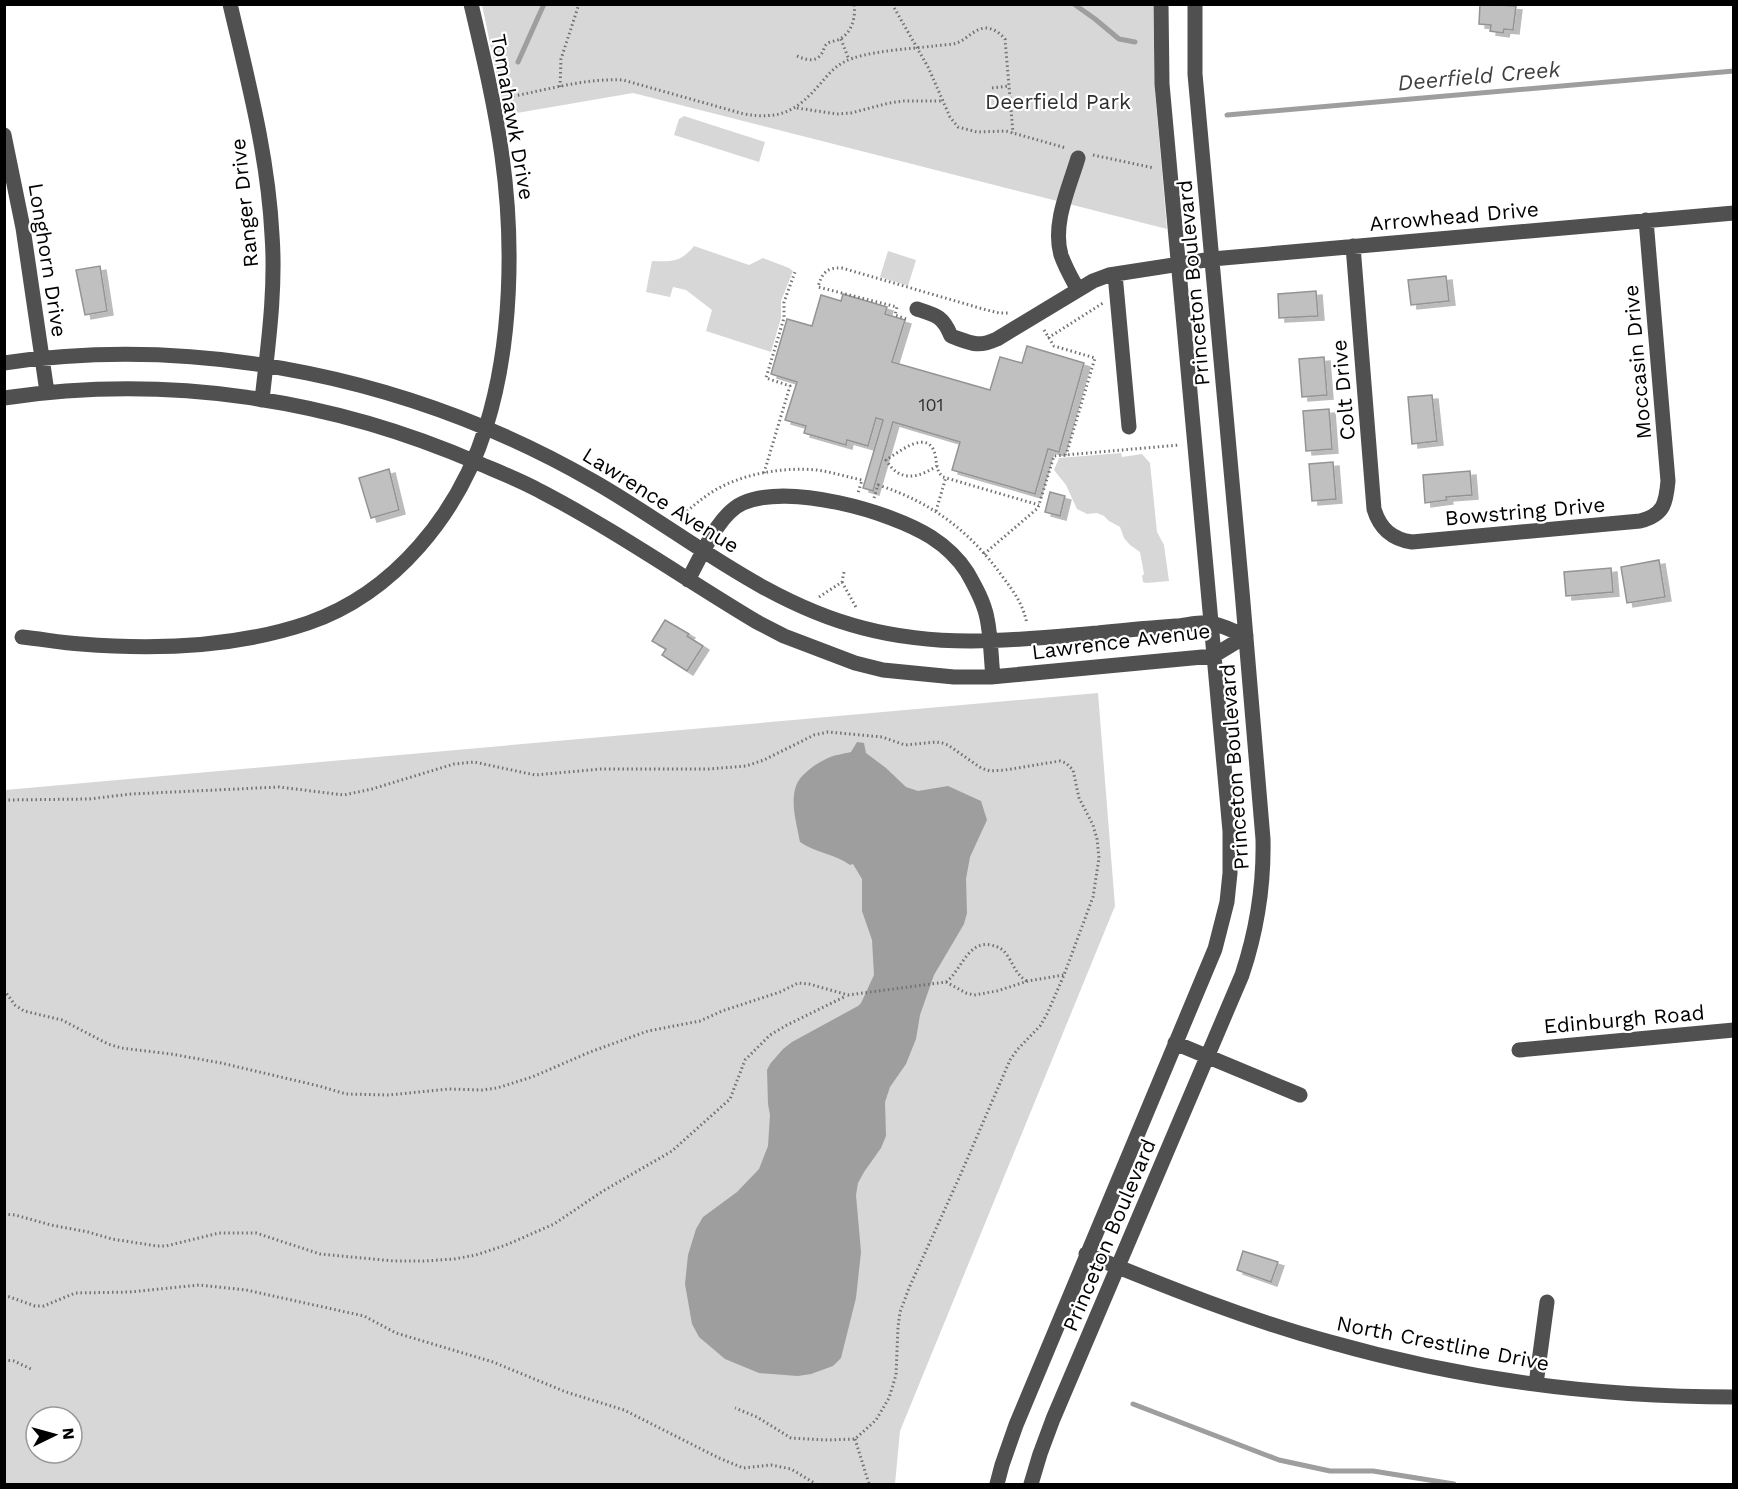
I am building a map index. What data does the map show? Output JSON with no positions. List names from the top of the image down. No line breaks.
{"streets":{"street":["Tomahawk Drive","Ranger Drive","Arrowhead Drive","Longhorn Drive","Princeton Boulevard","Moccasin Drive","Colt Drive","Lawrence Avenue","Bowstring Drive","Edinburgh Road","North Crestline Drive"]},"crossings":[["Tomahawk Drive","Lawrence Avenue"],["Ranger Drive","Lawrence Avenue"],["Arrowhead Drive","Princeton Boulevard"],["Arrowhead Drive","Moccasin Drive"],["Arrowhead Drive","Colt Drive"],["Longhorn Drive","Lawrence Avenue"],["Princeton Boulevard","Lawrence Avenue"],["Princeton Boulevard","North Crestline Drive"],["Moccasin Drive","Bowstring Drive"],["Colt Drive","Bowstring Drive"]],"water":["Deerfield Creek"],"parks":["Deerfield Park"],"house_numbers":["101"],"north":"right"}
